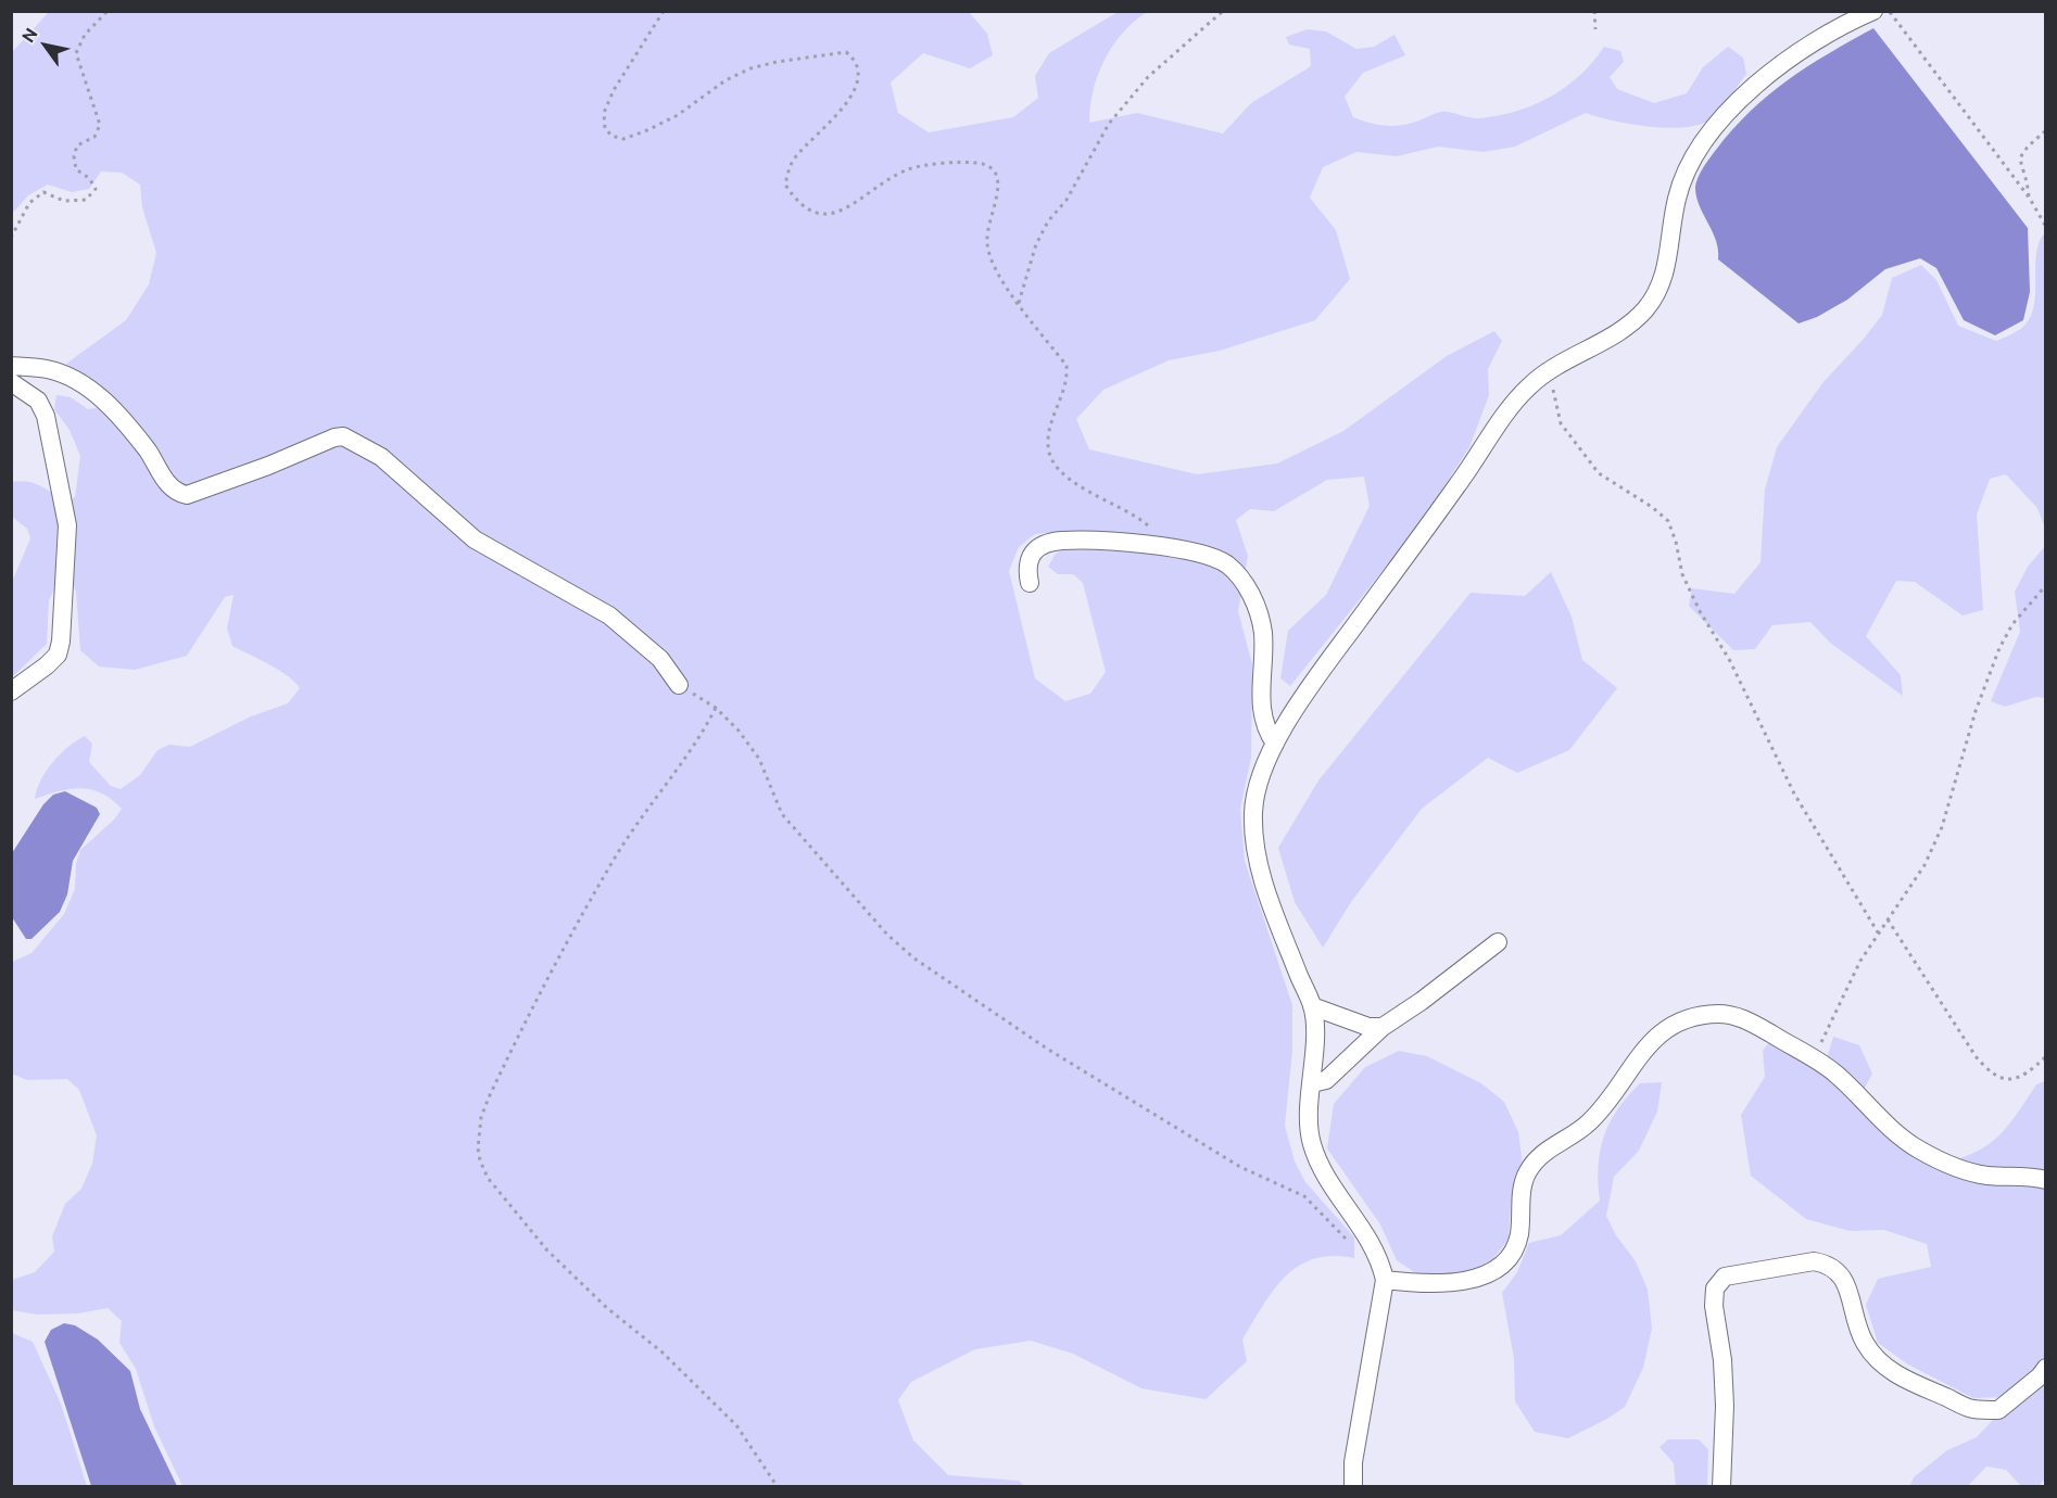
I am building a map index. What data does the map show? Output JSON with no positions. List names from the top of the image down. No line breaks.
{"north":"top left"}
